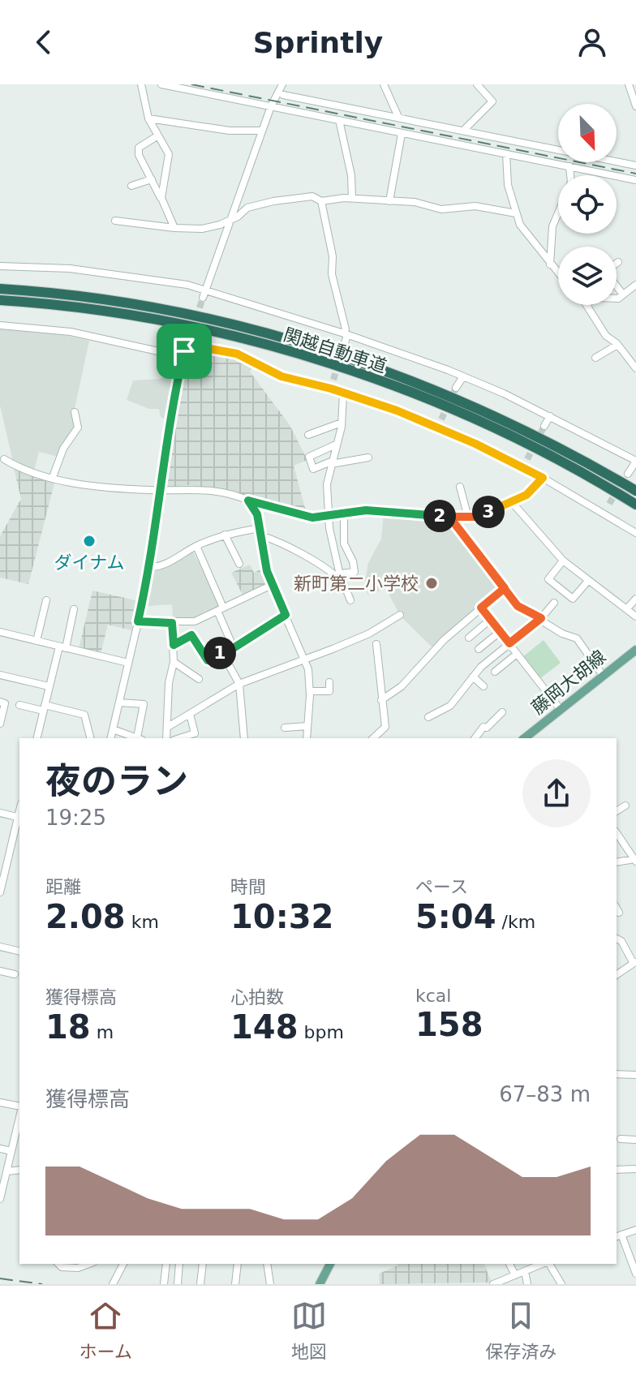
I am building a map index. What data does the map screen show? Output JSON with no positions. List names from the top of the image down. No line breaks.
{"streets":{"highway":["関越自動車道"],"main road":["藤岡大胡線"]},"places":["ダイナム","新町第二小学校"],"north":"bottom right","page":{"header":"Sprintly","pins":["3","2","1"],"heading":["夜のラン","19:25"],"stats":[["距離","2.08 km"],["時間","10:32"],["ペース","5:04 /km"],["獲得標高","18 m"],["心拍数","148 bpm"],["kcal","158"]],"chart":["獲得標高","67–83 m"],"tabs":["ホーム","地図","保存済み"]}}
